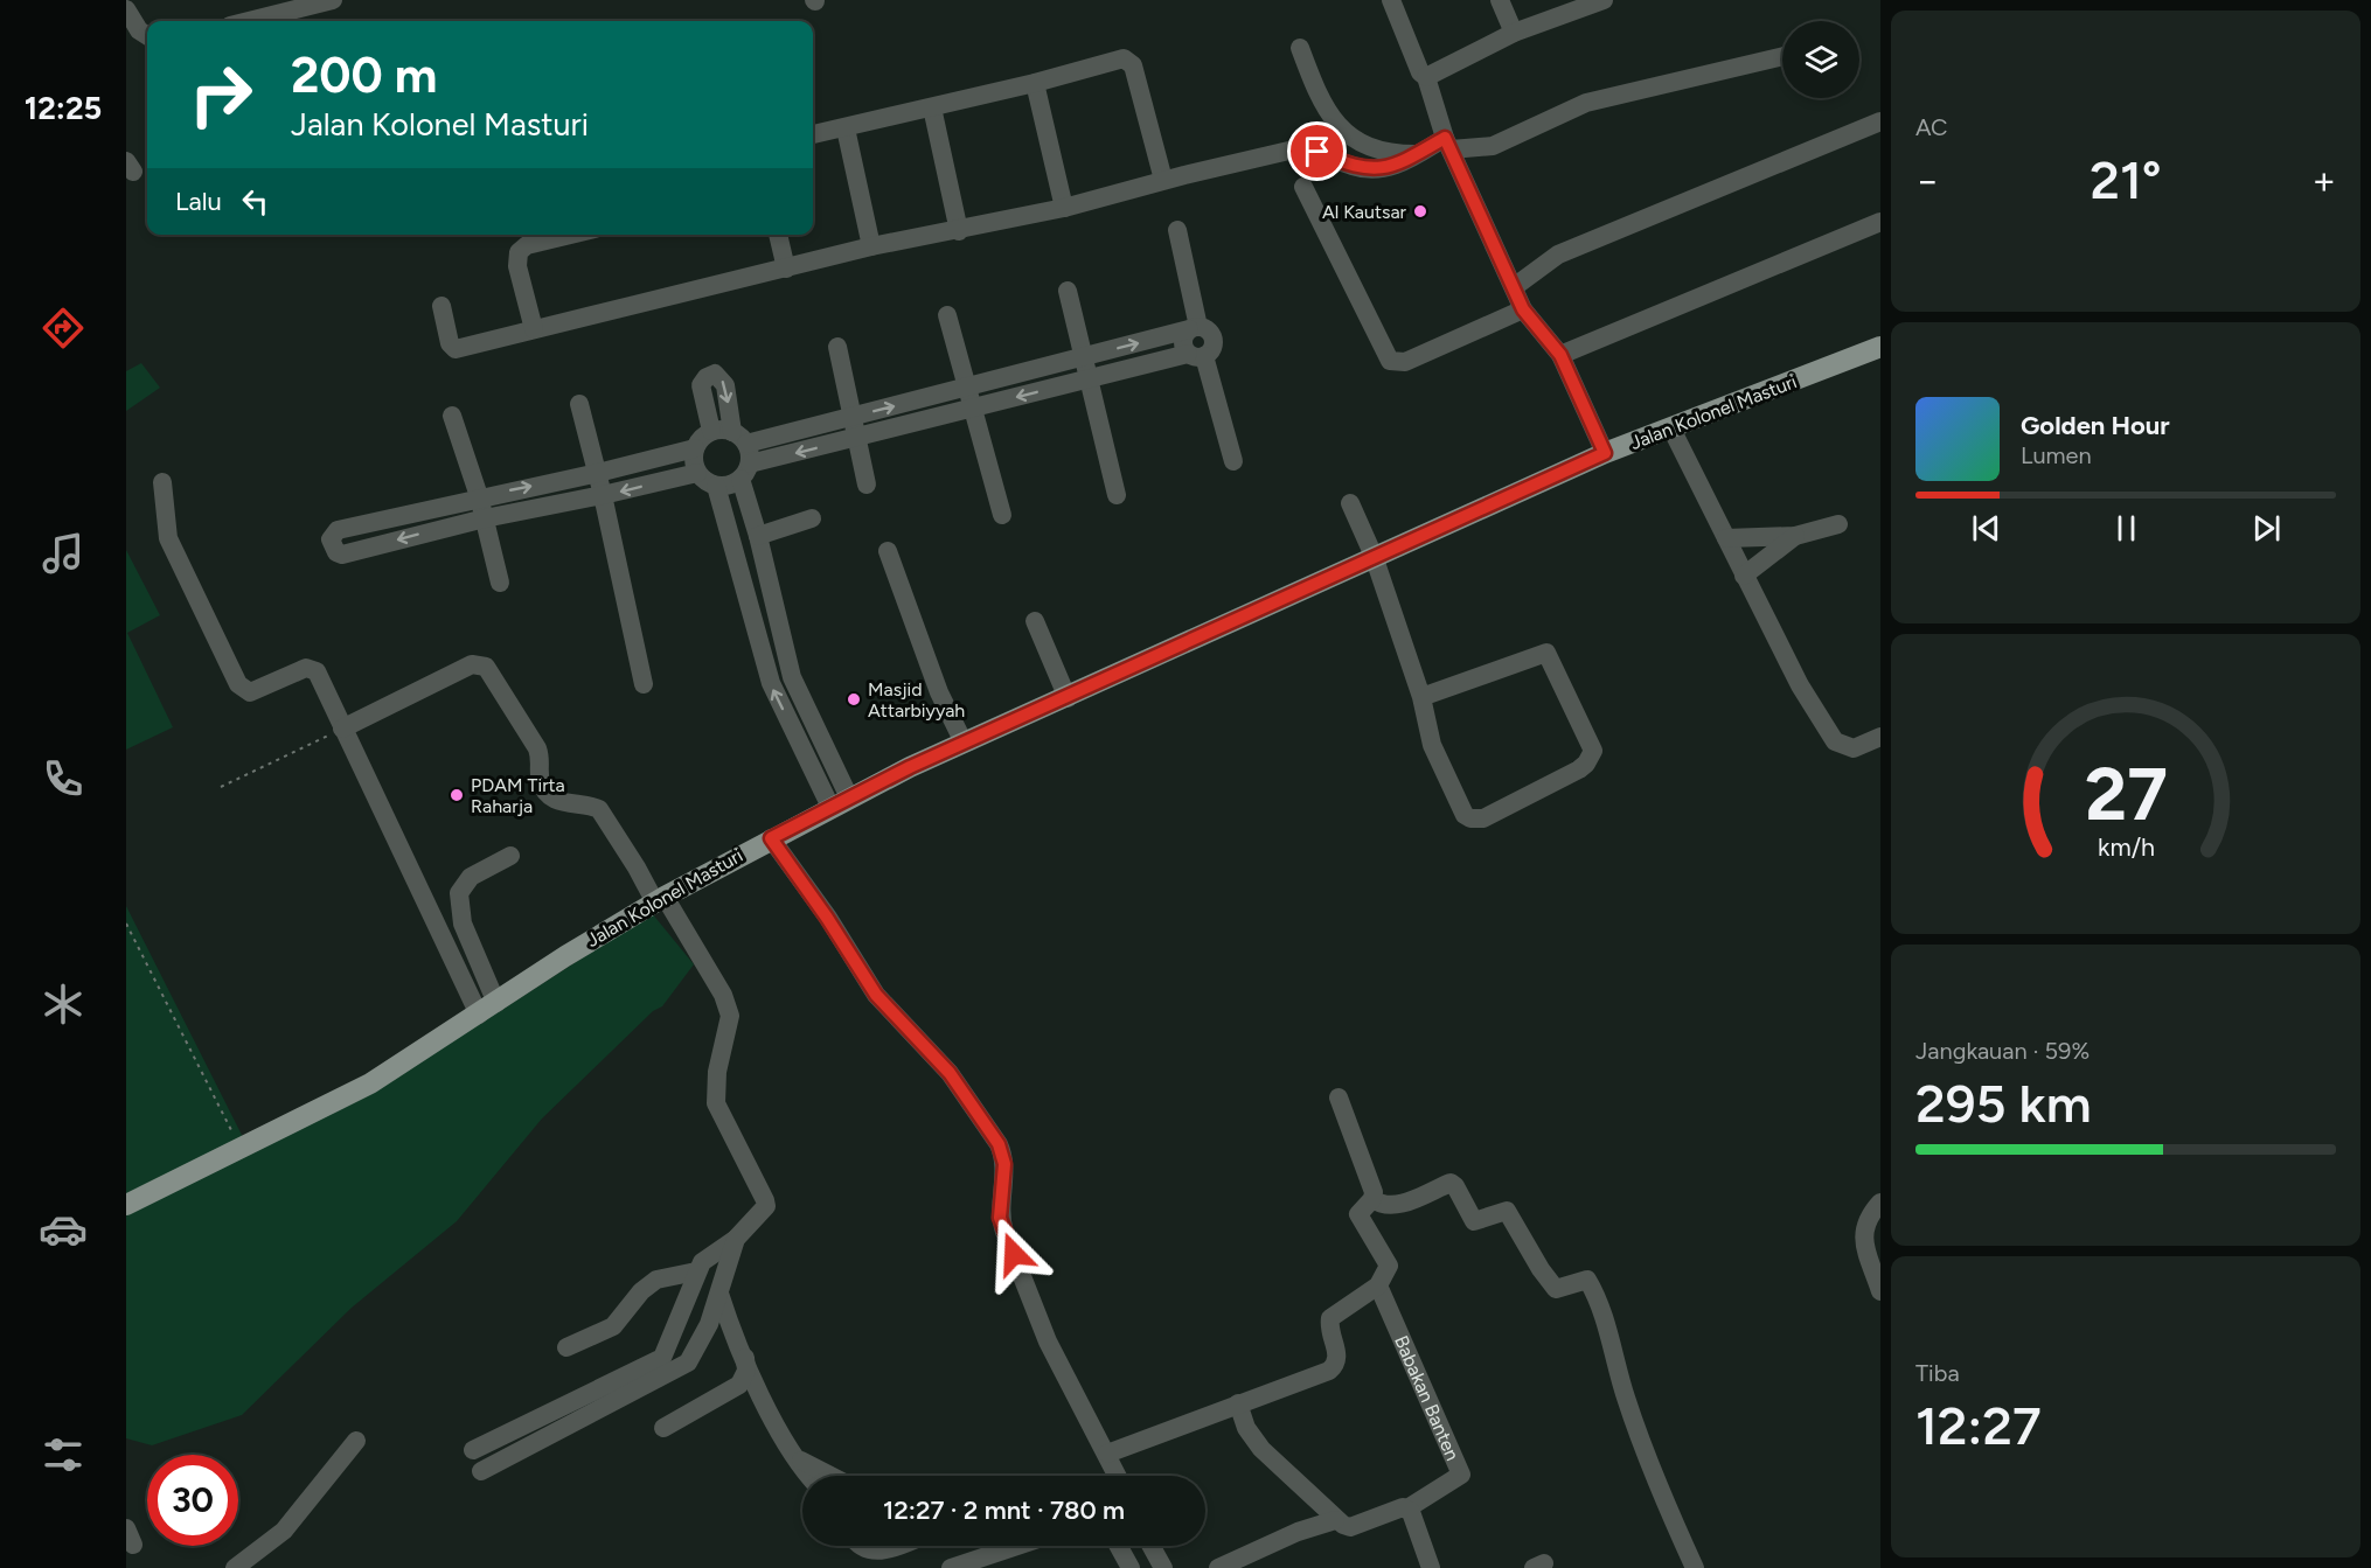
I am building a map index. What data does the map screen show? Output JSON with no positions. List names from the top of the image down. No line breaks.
{"streets":{"main road":["Jalan Kolonel Masturi"],"street":["Babakan Banten"]},"places":["Al Kautsar","Masjid Attarbiyyah","PDAM Tirta Raharja"],"page":{"tabs":"12:25","tile":["AC",["Jangkauan · 59%","295 km"],["Tiba","12:27"]],"turn":["200 m","Jalan Kolonel Masturi"],"heat":["−","21°","+"],"then":"Lalu","song":["Golden Hour","Lumen"],"limit":"30","trip":"12:27 · 2 mnt · 780 m","gauge":["27","km/h"]}}
